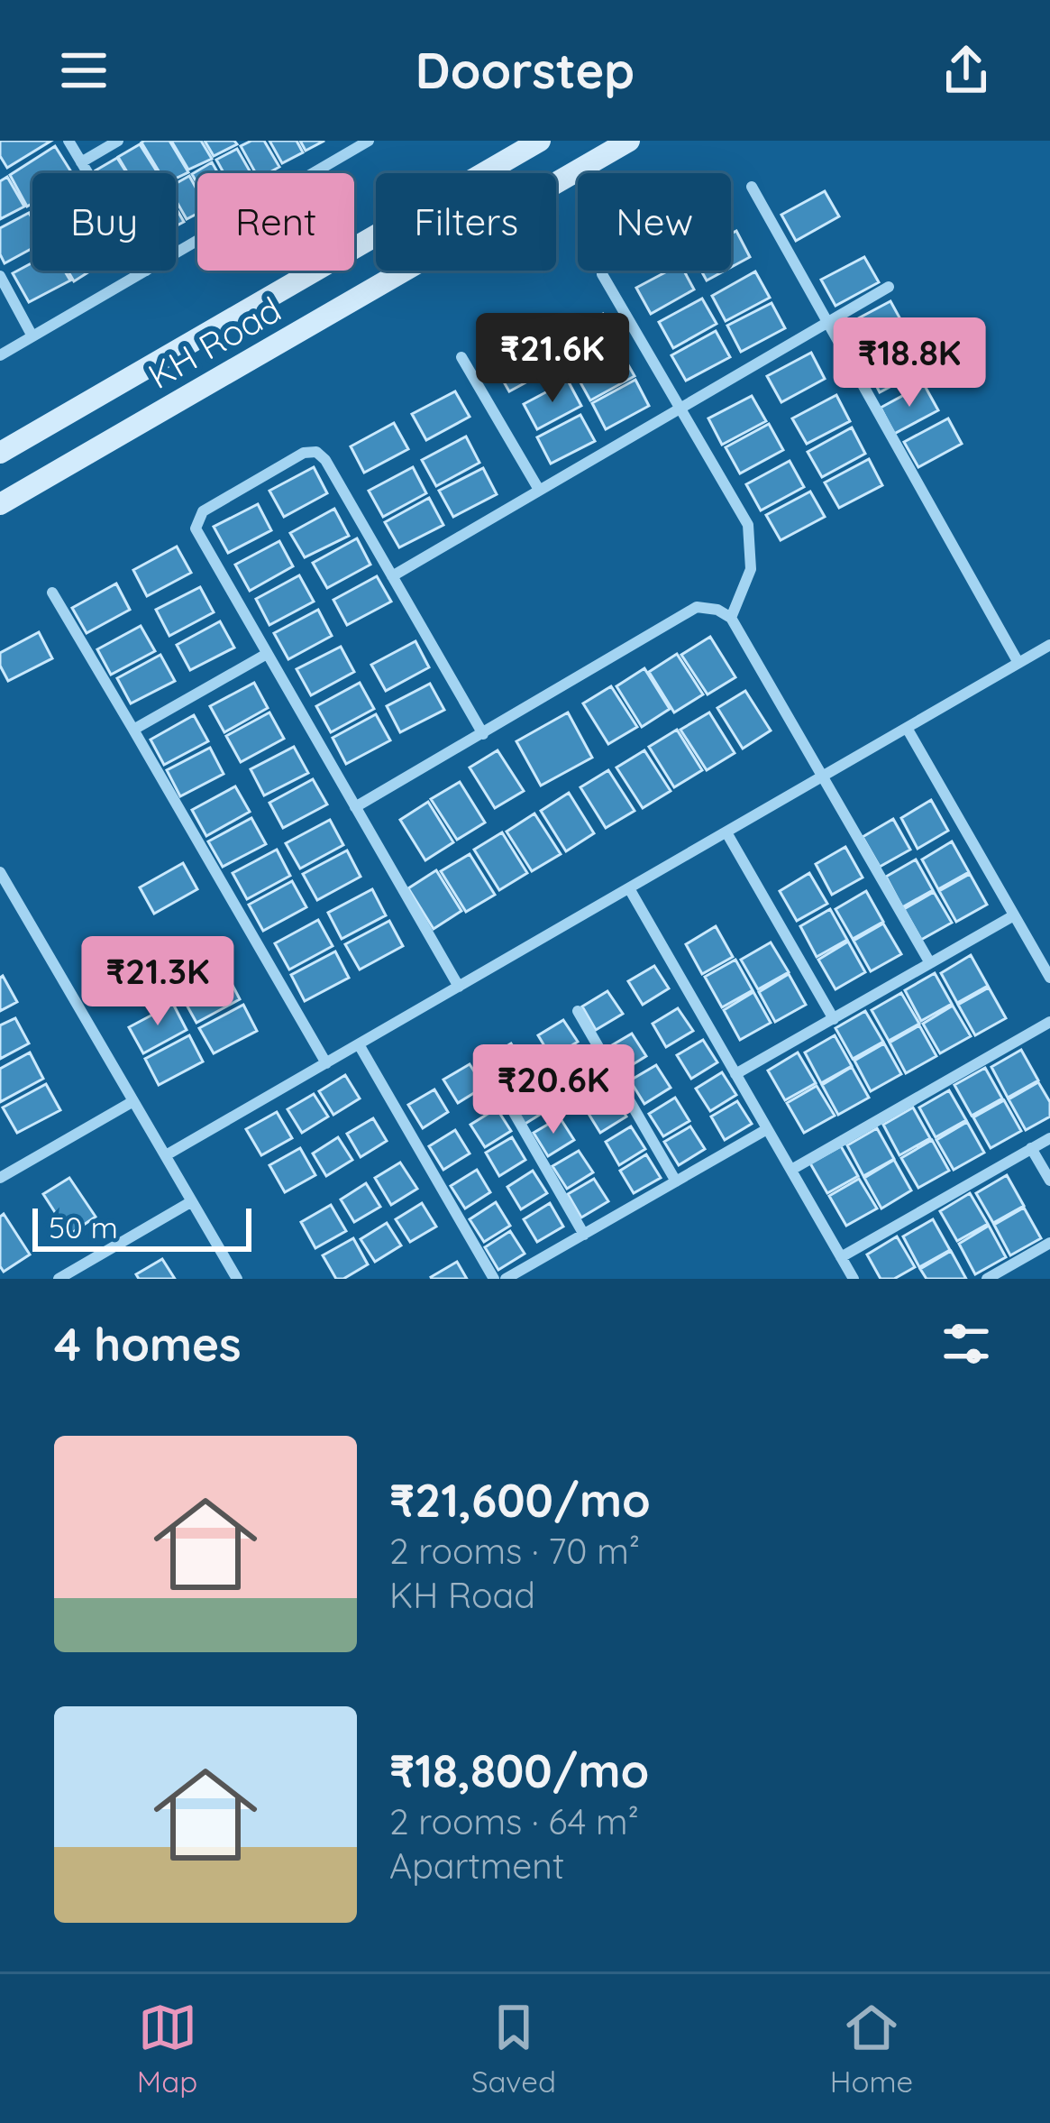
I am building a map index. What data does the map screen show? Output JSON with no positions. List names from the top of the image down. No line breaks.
{"streets":{"main road":["KH Road"]},"scale_bar":"50 m","page":{"header":"Doorstep","chip":["Buy","Rent","Filters","New"],"price":["₹21.6K","₹18.8K","₹21.3K","₹20.6K"],"scale":"50 m","heading":"4 homes","list":[{"name":"₹21,600/mo","note":"2 rooms · 70 m² · KH Road"},{"name":"₹18,800/mo","note":"2 rooms · 64 m² · Apartment"}],"tabs":["Map","Saved","Home"]}}
